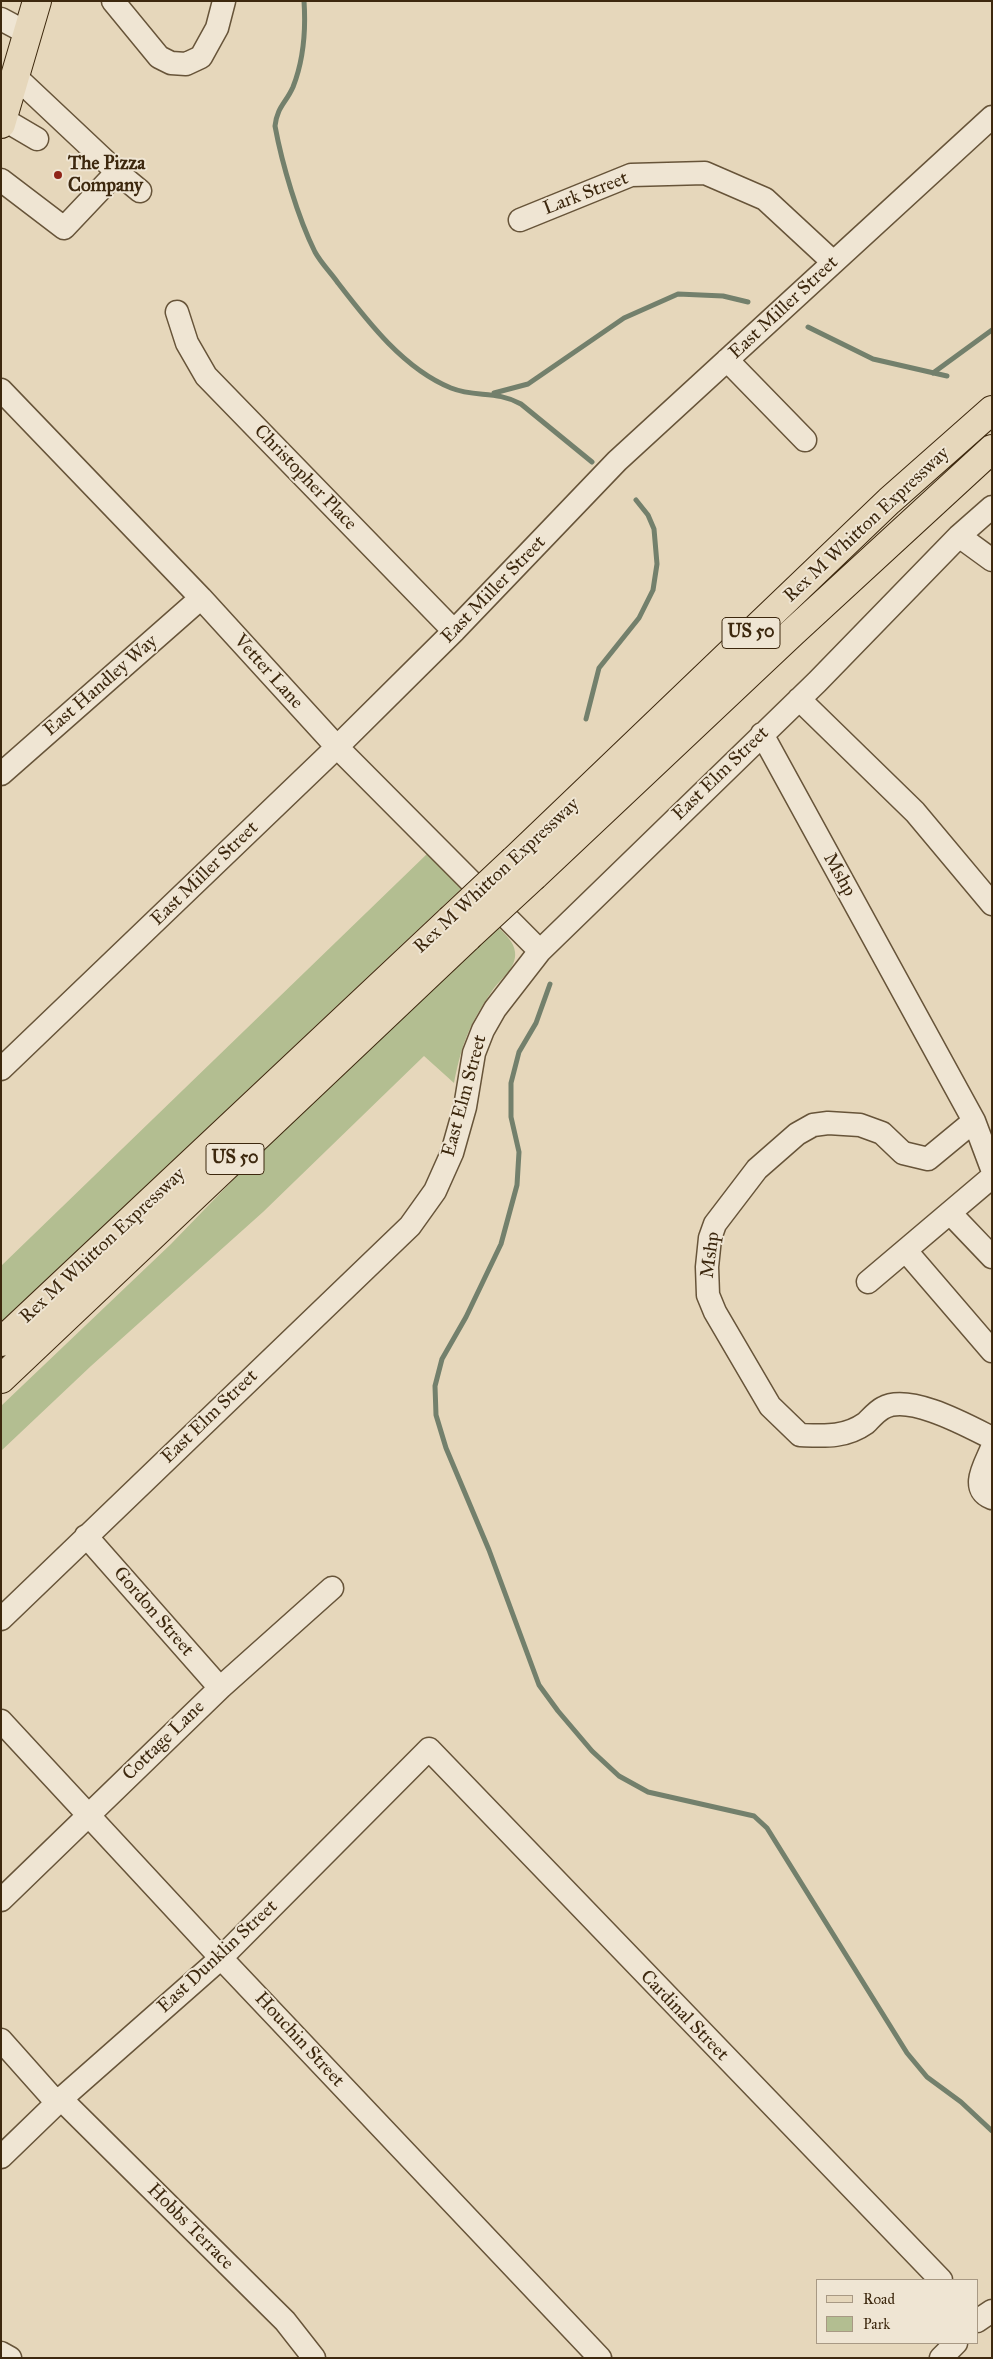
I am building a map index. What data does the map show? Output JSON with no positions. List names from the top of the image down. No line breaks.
{"streets":{"main road":["Rex M Whitton Expressway","US 50"],"street":["Lark Street","East Miller Street","Christopher Place","Vetter Lane","East Handley Way","East Elm Street","Mshp","Gordon Street","Cottage Lane","East Dunklin Street","Cardinal Street","Houchin Street","Hobbs Terrace"]},"crossings":[["Lark Street","East Miller Street"],["East Miller Street","Christopher Place"],["East Miller Street","Vetter Lane"],["Vetter Lane","East Handley Way"],["Vetter Lane","East Elm Street"],["East Elm Street","Mshp"],["East Elm Street","Gordon Street"],["Gordon Street","Cottage Lane"],["Cottage Lane","Houchin Street"],["East Dunklin Street","Cardinal Street"],["East Dunklin Street","Houchin Street"],["East Dunklin Street","Hobbs Terrace"]],"places":["The Pizza Company"],"legend":["Road","Park"]}
